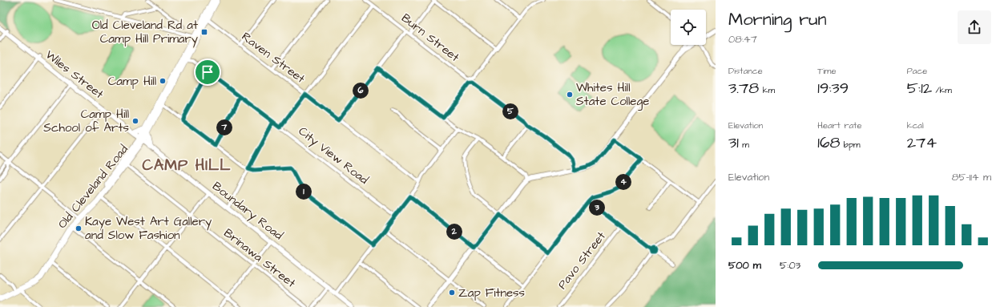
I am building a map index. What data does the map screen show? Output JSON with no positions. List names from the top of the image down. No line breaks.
{"streets":{"highway":["Old Cleveland Road"],"main road":["Wiles Street","Boundary Road"],"street":["Burn Street","Raven Street","City View Road","Brinawa Street","Pavo Street"]},"crossings":[["Raven Street","Old Cleveland Road"],["Wiles Street","Old Cleveland Road"],["Wiles Street","Boundary Road"],["City View Road","Old Cleveland Road"],["Old Cleveland Road","Boundary Road"],["Old Cleveland Road","Brinawa Street"]],"districts":["CAMP HILL"],"places":{"transit":["Old Cleveland Rd at Camp Hill Primary"],"other":["Camp Hill","Whites Hill State College","Camp Hill School of Arts","Kaye West Art Gallery and Slow Fashion","Zap Fitness"]},"page":{"heading":["Morning run","08:47"],"stats":[["Distance","3.78 km"],["Time","19:39"],["Pace","5:12 /km"],["Elevation","31 m"],["Heart rate","168 bpm"],["kcal","274"]],"pins":["6","5","7","4","1","3","2"],"chart":["Elevation","85–114 m"],"list":[{"name":"500 m","note":"5:03"}]}}
